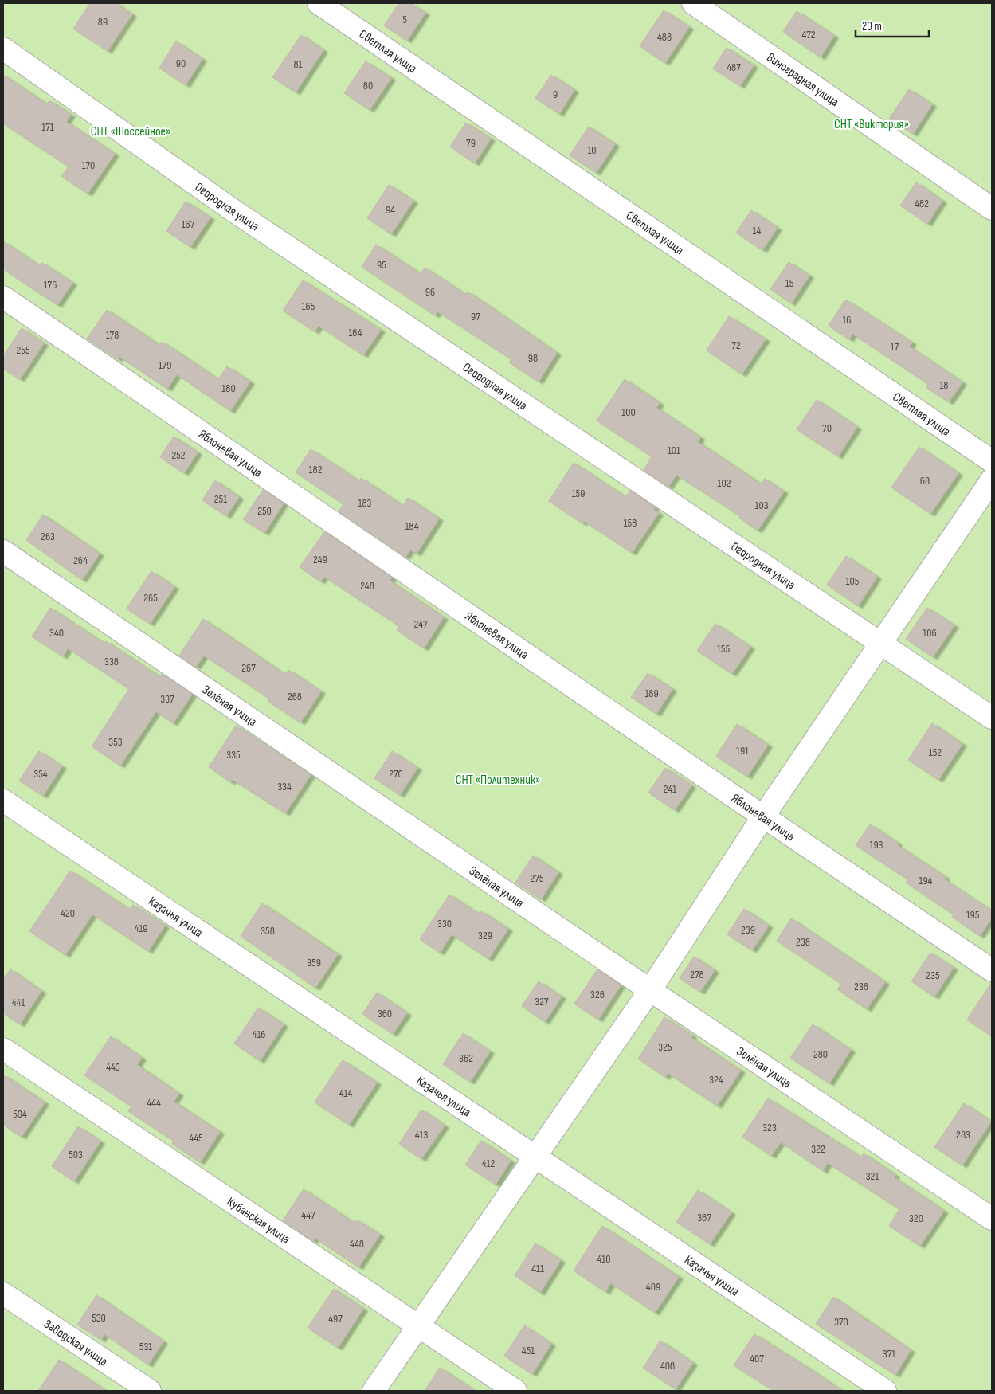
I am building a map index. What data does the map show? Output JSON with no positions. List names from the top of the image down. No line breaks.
{"streets":{"street":["Светлая улица","Виноградная улица","Огородная улица","Яблоневая улица","Зелёная улица","Казачья улица","Кубанская улица","Заводская улица"]},"parks":["СНТ «Виктория»","СНТ «Шоссейное»","СНТ «Политехник»"],"house_numbers":["5","89","472","488","90","81","487","80","9","171","79","10","170","482","94","167","14","95","15","176","96","165","97","16","164","178","72","17","255","98","179","18","180","100","70","101","252","182","68","102","159","251","183","103","250","158","184","263","249","264","105","248","265","247","340","106","155","338","267","189","268","337","353","191","152","335","354","270","334","241","193","275","194","420","195","330","419","239","358","329","238","359","278","235","236","326","327","441","360","416","325","280","362","443","324","414","444","504","323","413","283","445","322","503","412","321","447","367","320","448","410","411","409","530","497","370","531","451","371","407","408"],"scale_bar":"20 m"}
